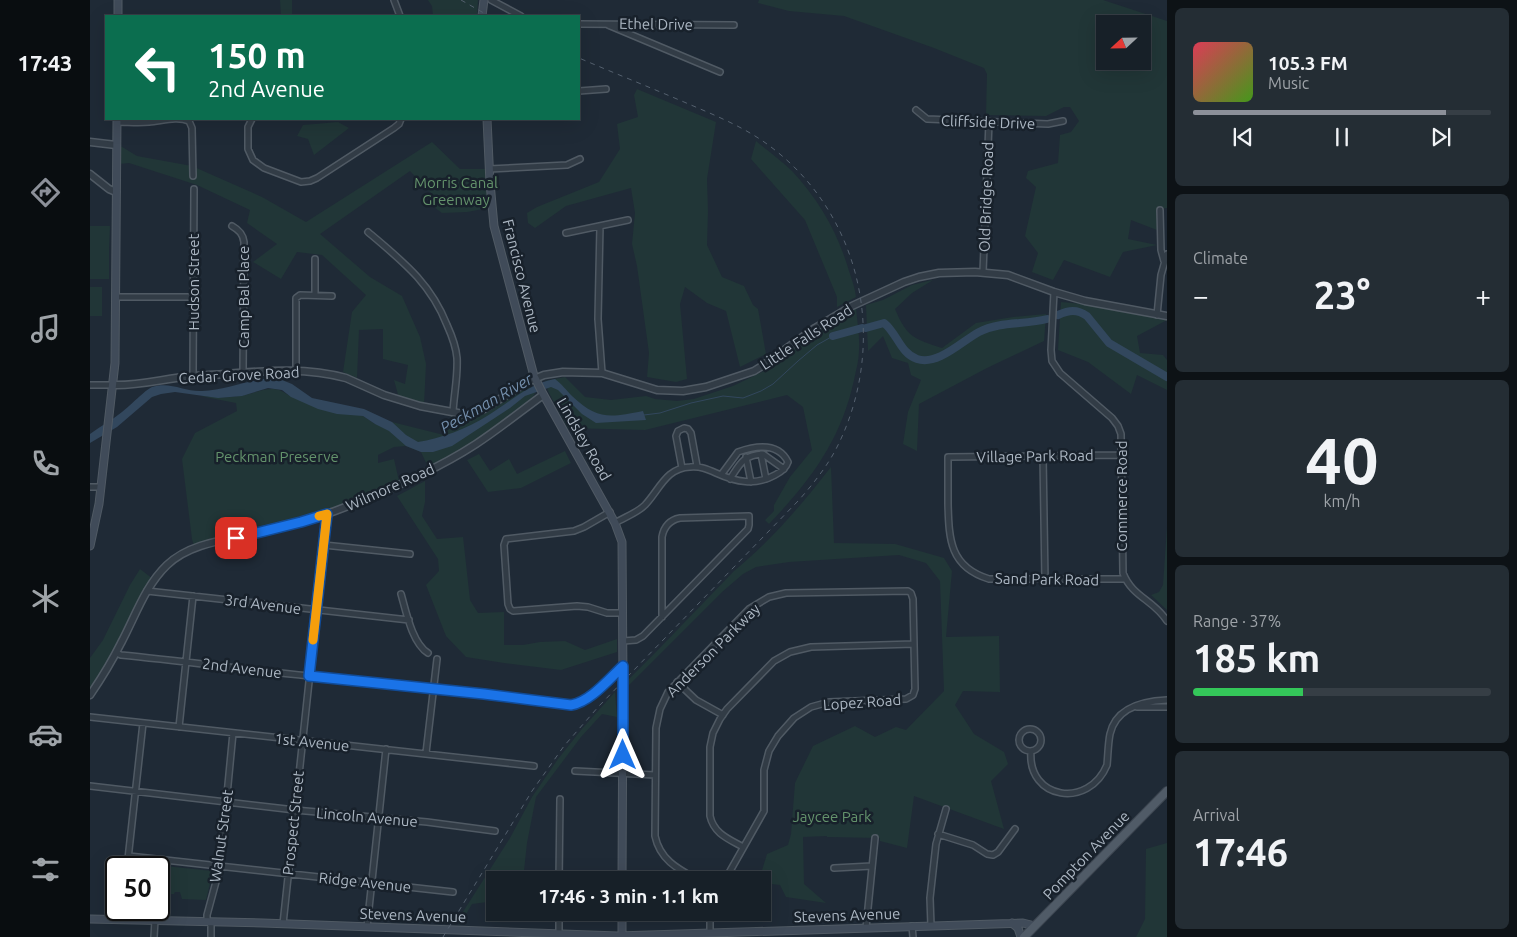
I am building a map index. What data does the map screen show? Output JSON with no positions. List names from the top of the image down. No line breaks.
{"streets":{"main road":["Francisco Avenue","Lindsley Road","Pompton Avenue","Stevens Avenue"],"street":["Ethel Drive","Cliffside Drive","Old Bridge Road","Hudson Street","Camp Bal Place","Little Falls Road","Cedar Grove Road","Village Park Road","Wilmore Road","Commerce Road","Sand Park Road","3rd Avenue","Anderson Parkway","2nd Avenue","Lopez Road","1st Avenue","Lincoln Avenue","Prospect Street","Walnut Street","Ridge Avenue"]},"crossings":[["Cliffside Drive","Old Bridge Road"],["Old Bridge Road","Little Falls Road"],["Francisco Avenue","Cedar Grove Road"],["Francisco Avenue","Lindsley Road"],["Hudson Street","Cedar Grove Road"],["Camp Bal Place","Cedar Grove Road"],["Little Falls Road","Cedar Grove Road"],["Little Falls Road","Commerce Road"],["Cedar Grove Road","Lindsley Road"],["Lindsley Road","Wilmore Road"],["Lindsley Road","2nd Avenue"],["Village Park Road","Commerce Road"],["Village Park Road","Sand Park Road"],["Wilmore Road","3rd Avenue"],["Wilmore Road","2nd Avenue"],["Wilmore Road","Prospect Street"],["Commerce Road","Sand Park Road"],["3rd Avenue","Prospect Street"],["Anderson Parkway","Lopez Road"],["2nd Avenue","Prospect Street"],["1st Avenue","Prospect Street"],["1st Avenue","Walnut Street"],["Lincoln Avenue","Prospect Street"],["Lincoln Avenue","Walnut Street"],["Lincoln Avenue","Ridge Avenue"],["Prospect Street","Ridge Avenue"],["Prospect Street","Stevens Avenue"],["Walnut Street","Ridge Avenue"],["Walnut Street","Stevens Avenue"],["Pompton Avenue","Stevens Avenue"]],"water":["Peckman River"],"parks":["Morris Canal Greenway","Peckman Preserve","Jaycee Park"],"north":"left","page":{"tabs":"17:43","turn":["150 m","2nd Avenue"],"song":["105.3 FM","Music"],"tile":["Climate",["40","km/h"],["Range · 37%","185 km"],["Arrival","17:46"]],"heat":["−","23°","+"],"limit":"50","trip":"17:46 · 3 min · 1.1 km"}}
